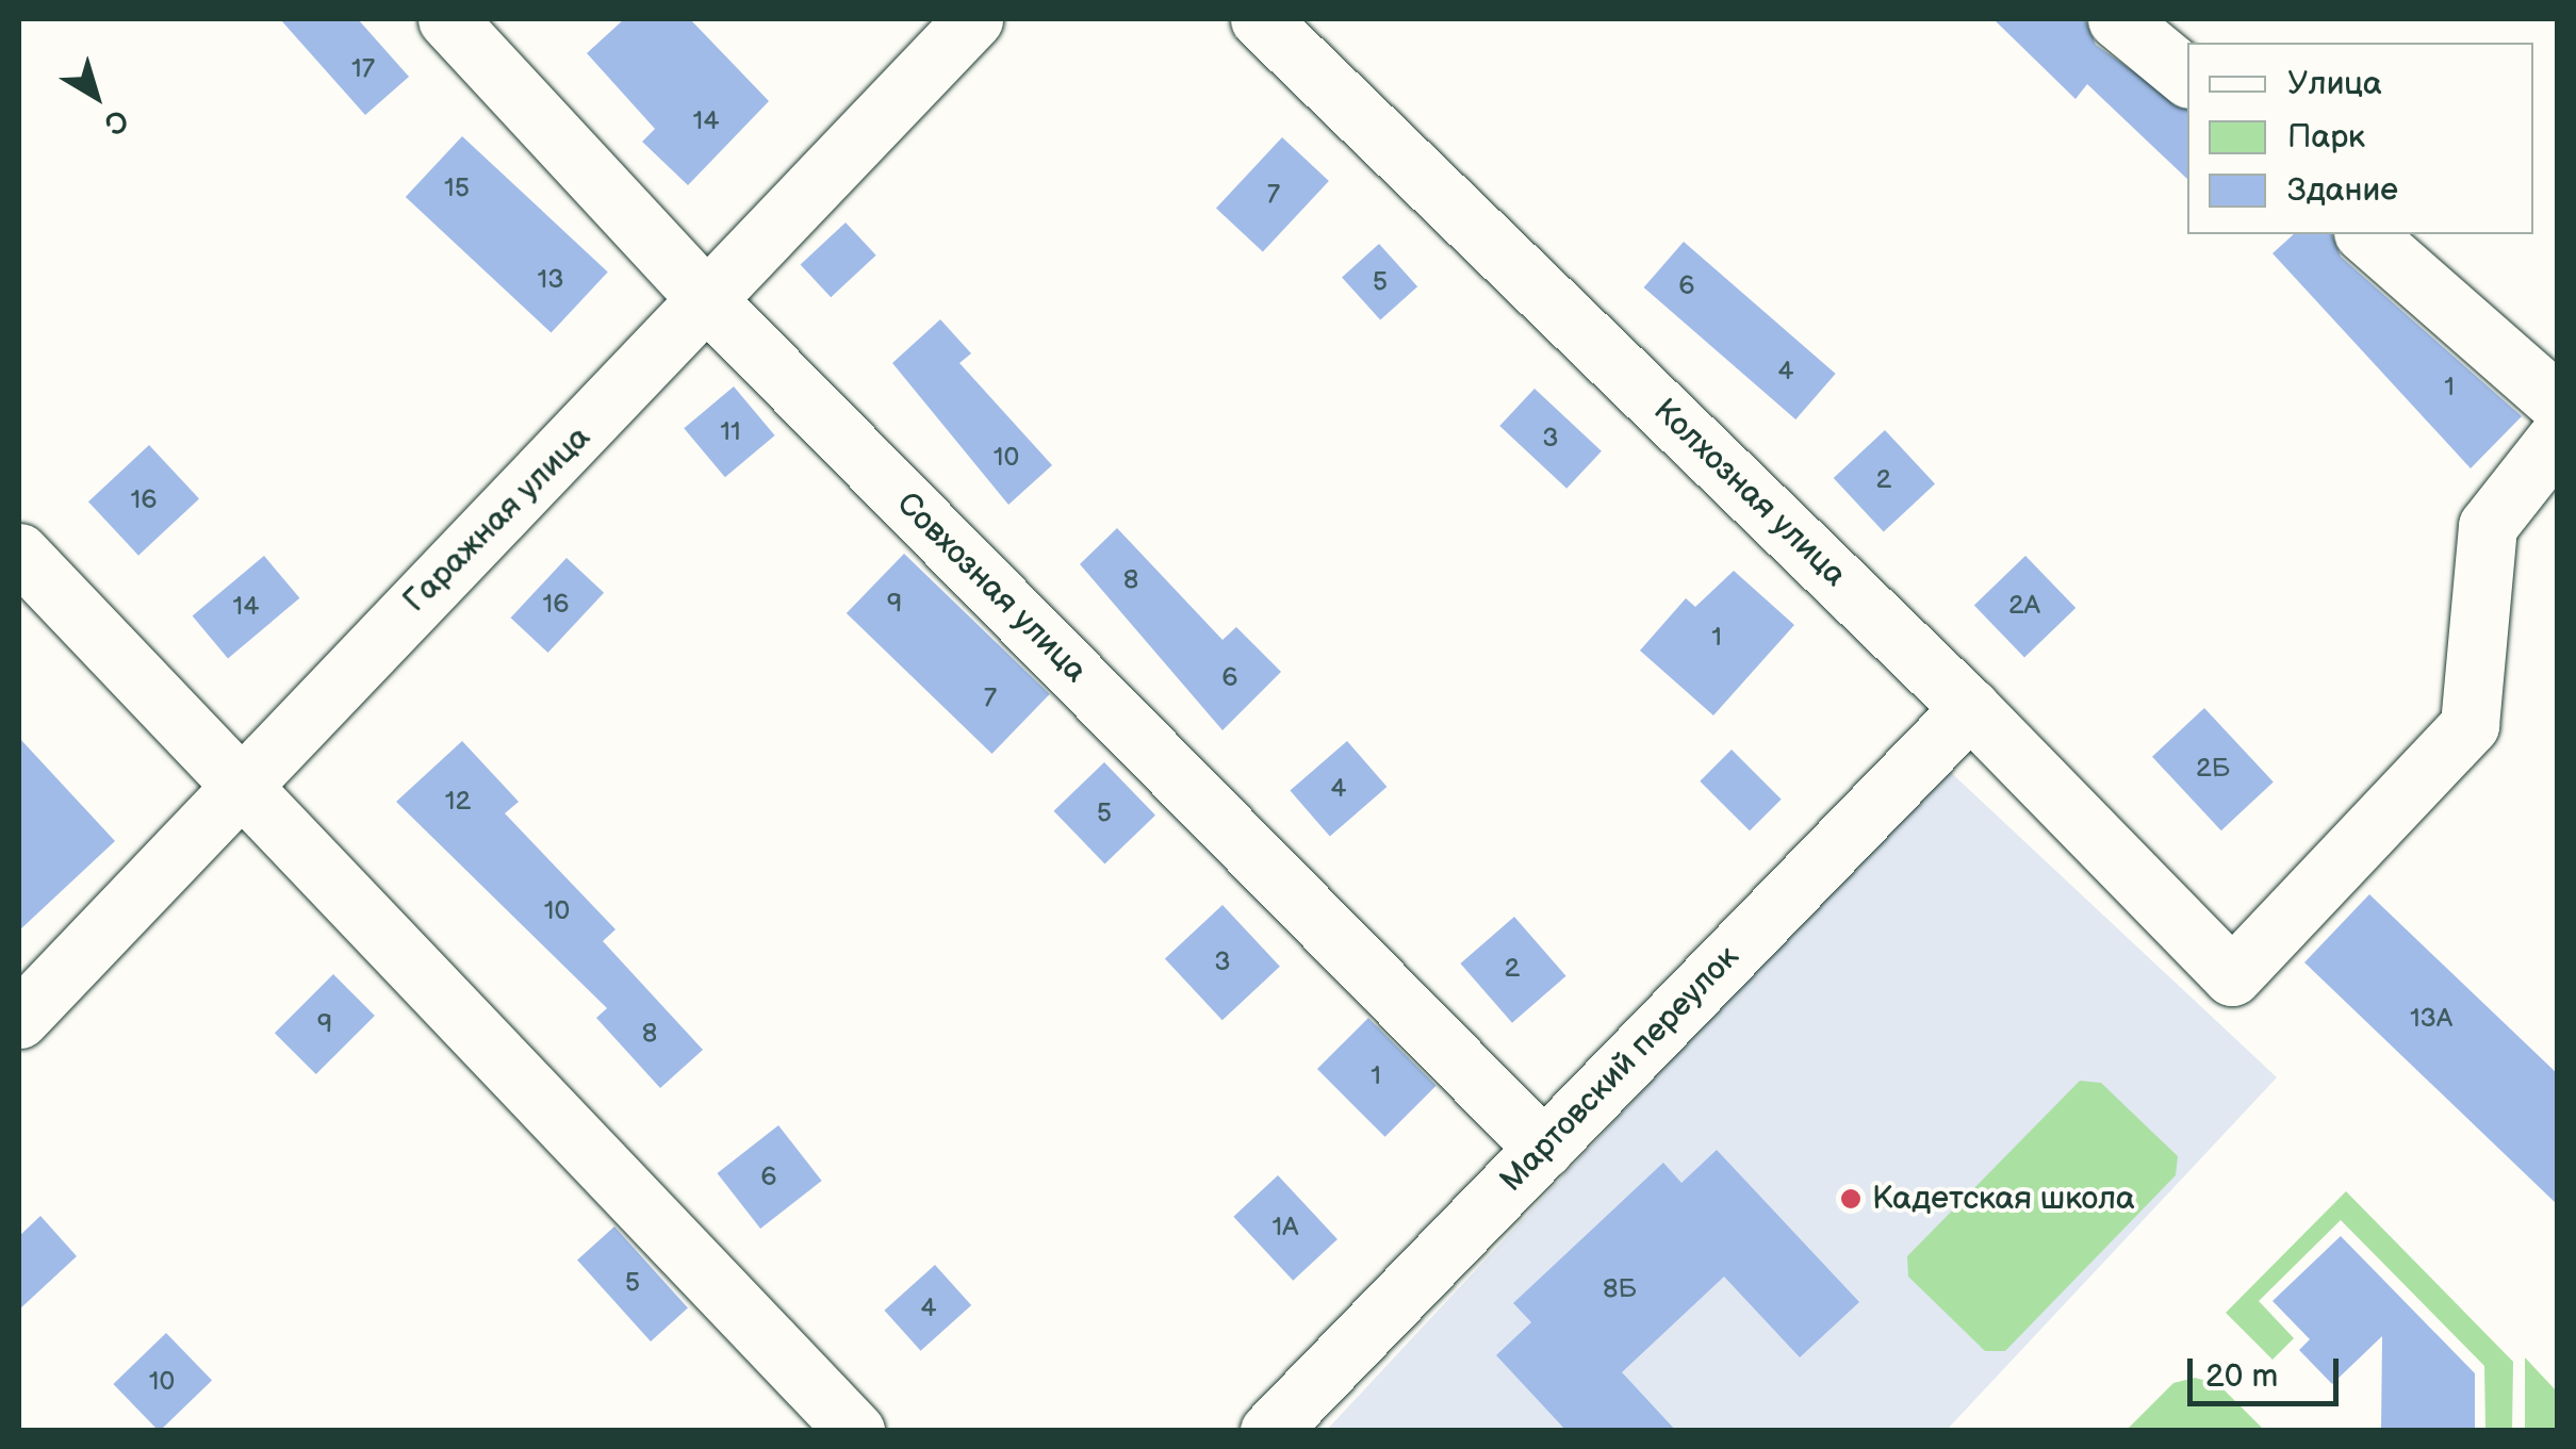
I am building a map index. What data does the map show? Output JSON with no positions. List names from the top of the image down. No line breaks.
{"streets":{"street":["Колхозная улица","Гаражная улица","Совхозная улица","Мартовский переулок"]},"crossings":[["Колхозная улица","Мартовский переулок"],["Гаражная улица","Совхозная улица"],["Совхозная улица","Мартовский переулок"]],"places":["Кадетская школа"],"house_numbers":["17","14","15","7","13","5","6","4","1","11","3","10","2","16","8","9","16","2А","14","1","6","7","2Б","4","12","5","10","3","2","13А","9","8","1","6","1А","5","8Б","4","10"],"legend":["Улица","Парк","Здание"],"scale_bar":"20 m","north":"bottom right"}
